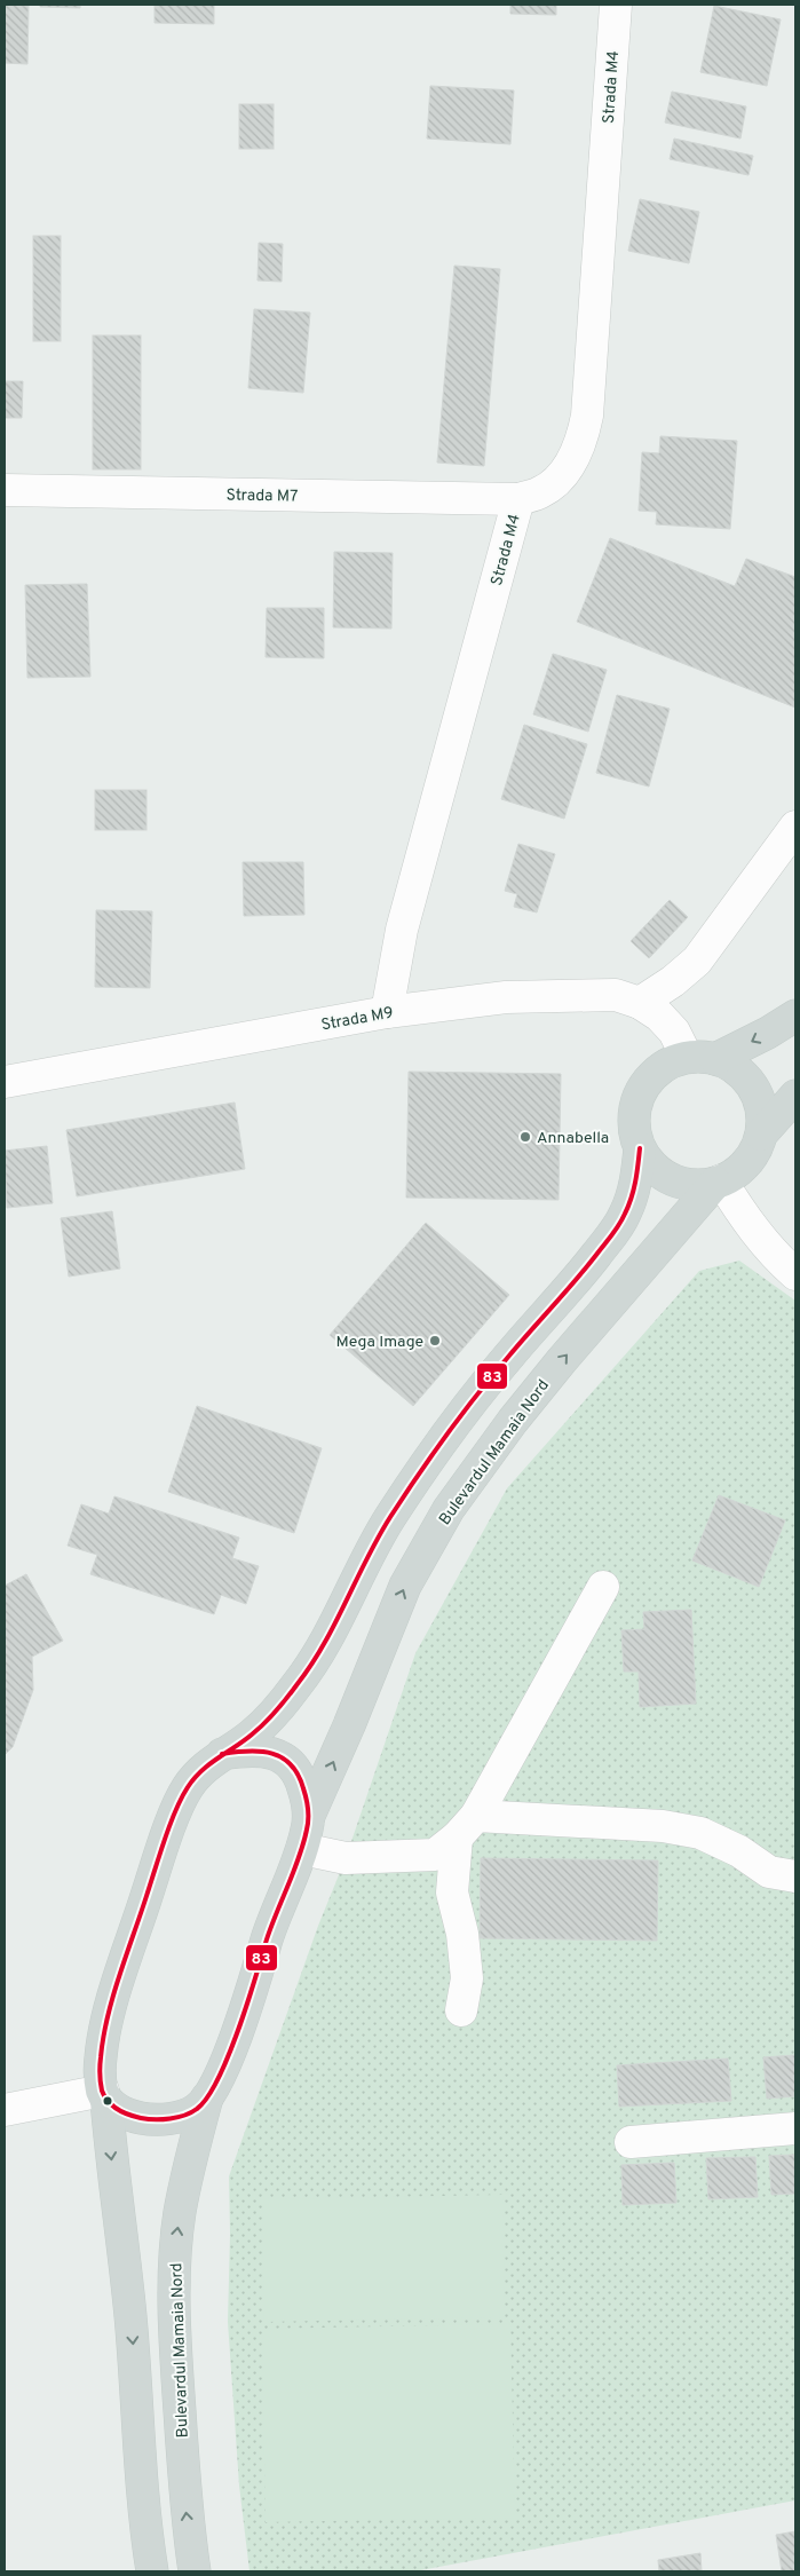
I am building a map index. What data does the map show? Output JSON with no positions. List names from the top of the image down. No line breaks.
{"streets":{"main road":["Bulevardul Mamaia Nord"],"street":["Strada M4","Strada M7","Strada M9"]},"crossings":[["Strada M4","Strada M7"],["Strada M4","Strada M9"],["Strada M9","Bulevardul Mamaia Nord"]],"places":["Annabella","Mega Image"],"lines":["transit line 83"]}
